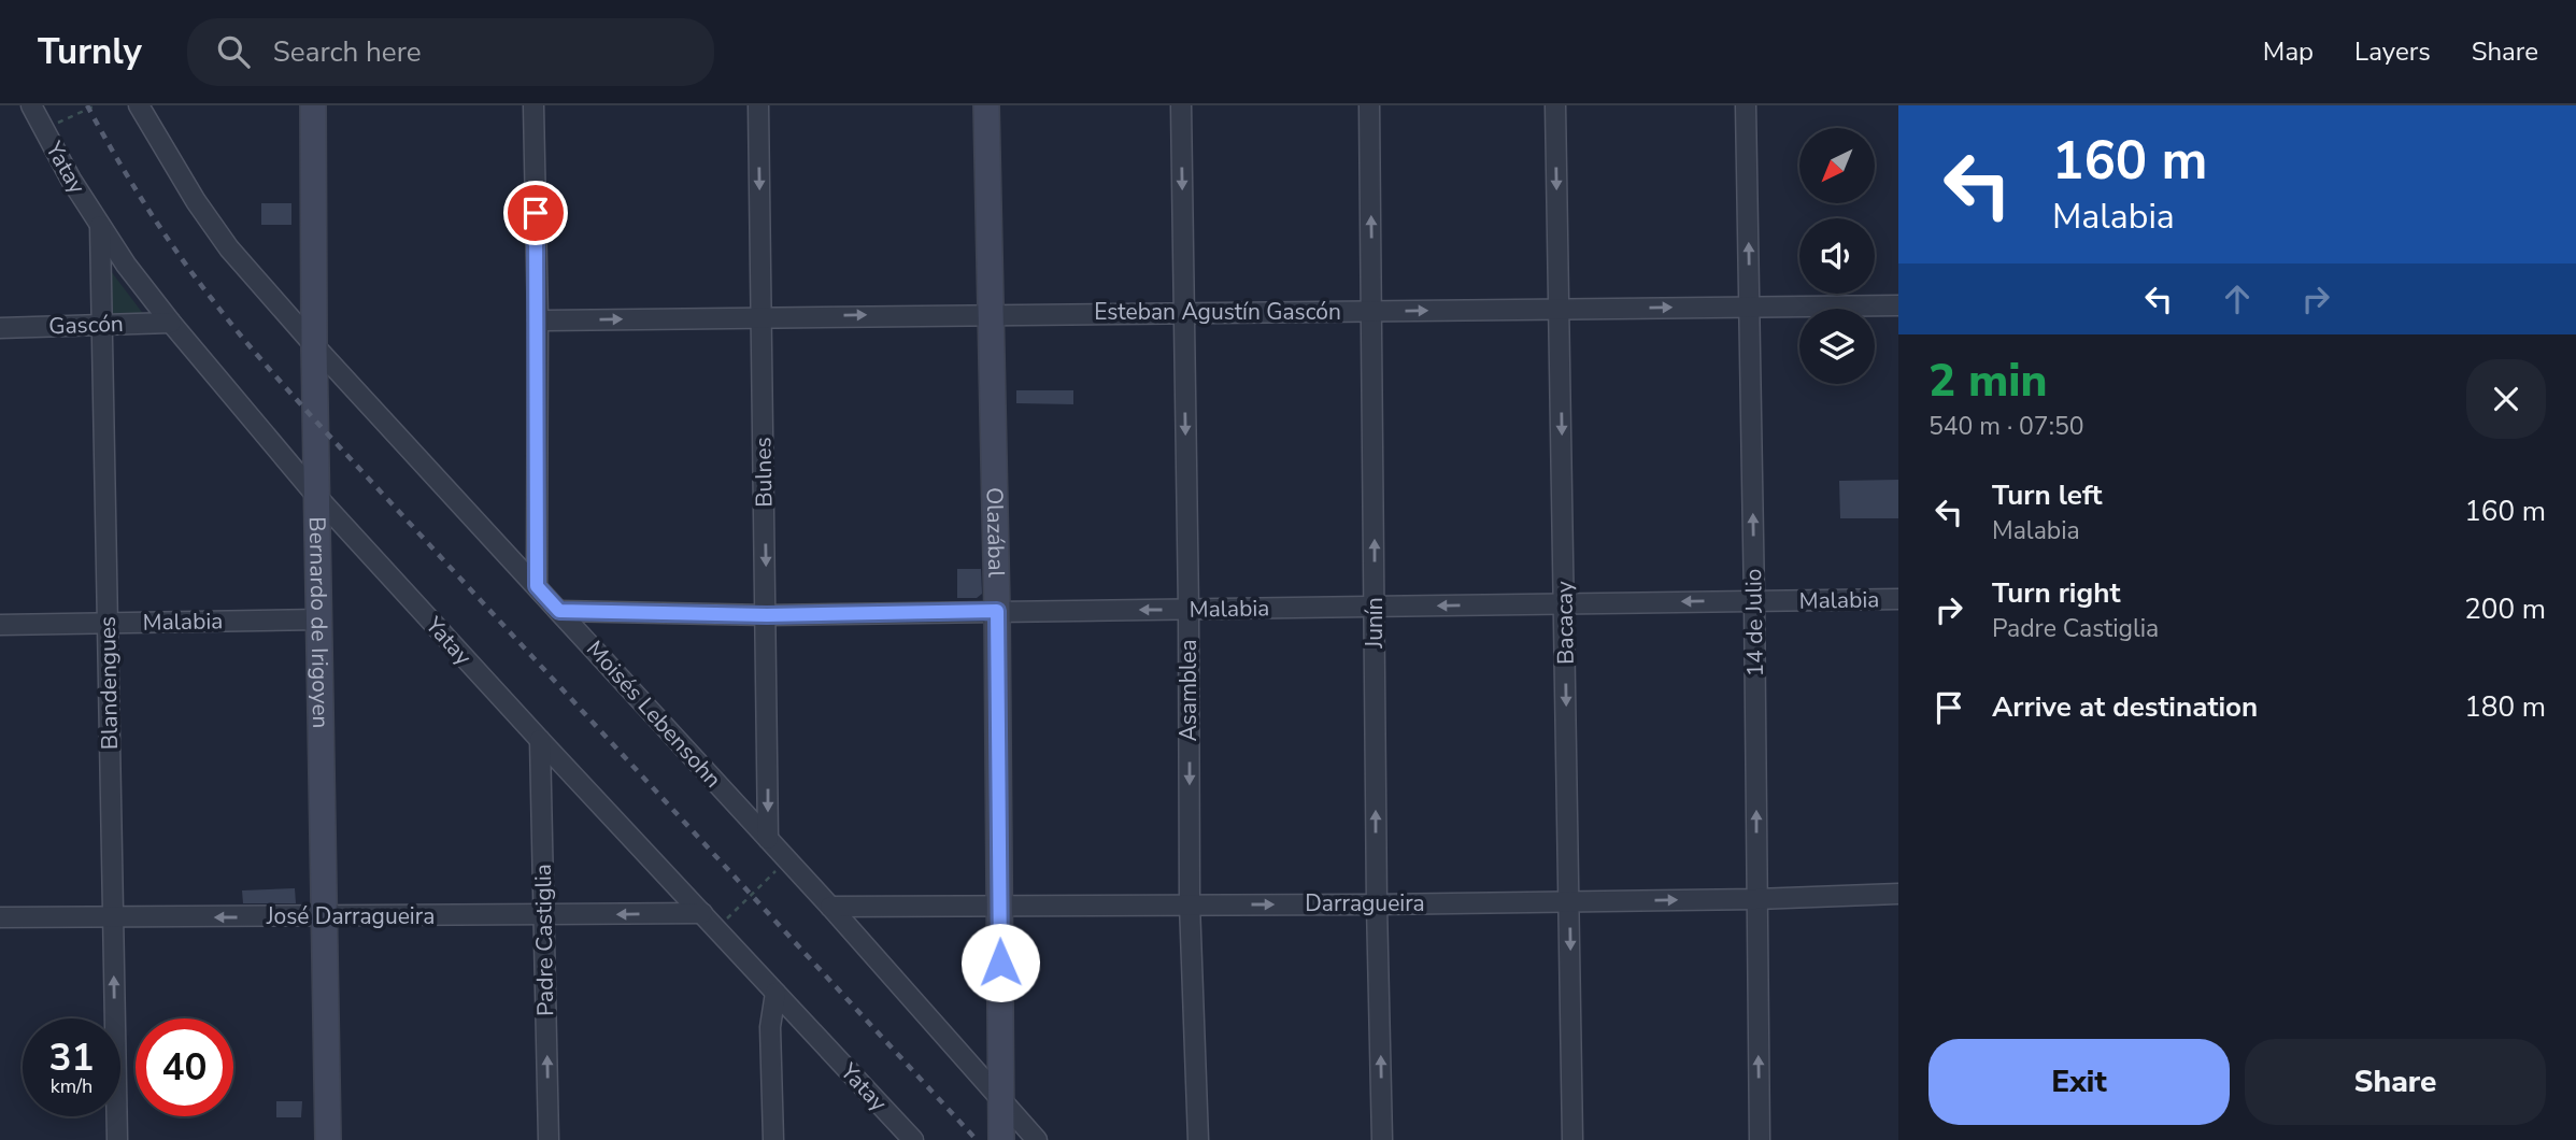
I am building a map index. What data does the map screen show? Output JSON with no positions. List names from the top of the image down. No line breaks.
{"streets":{"street":["Yatay","Esteban Agustín Gascón","Gascón","Bulnes","Olazábal","Malabia","Bernardo de Irigoyen","Junín","Bacacay","14 de Julio","Blandengues","Asamblea","Moisés Lebensohn","Darragueira","José Darragueira","Padre Castiglia"]},"crossings":[["Yatay","Gascón"],["Yatay","Bernardo de Irigoyen"],["Yatay","Blandengues"],["Yatay","José Darragueira"],["Yatay","Padre Castiglia"],["Esteban Agustín Gascón","Bulnes"],["Esteban Agustín Gascón","Olazábal"],["Esteban Agustín Gascón","Junín"],["Esteban Agustín Gascón","Bacacay"],["Esteban Agustín Gascón","14 de Julio"],["Esteban Agustín Gascón","Asamblea"],["Gascón","Blandengues"],["Bulnes","Malabia"],["Bulnes","Moisés Lebensohn"],["Olazábal","Malabia"],["Olazábal","Moisés Lebensohn"],["Olazábal","Darragueira"],["Malabia","Bernardo de Irigoyen"],["Malabia","Junín"],["Malabia","Bacacay"],["Malabia","14 de Julio"],["Malabia","Blandengues"],["Malabia","Asamblea"],["Malabia","Moisés Lebensohn"],["Bernardo de Irigoyen","Moisés Lebensohn"],["Bernardo de Irigoyen","José Darragueira"],["Junín","Darragueira"],["Bacacay","Darragueira"],["14 de Julio","Darragueira"],["Blandengues","José Darragueira"],["Asamblea","Darragueira"],["Moisés Lebensohn","Darragueira"],["José Darragueira","Padre Castiglia"]],"one_way":["Esteban Agustín Gascón","Bulnes","Junín","Bacacay","14 de Julio","Asamblea","Darragueira","José Darragueira","Padre Castiglia"],"north":"bottom left","page":{"header":"Turnly","search":"Search here","nav":["Map","Layers","Share"],"turn":["160 m","Malabia"],"heading":["2 min","540 m · 07:50"],"list":[{"name":"Turn left","note":"Malabia","value":"160 m"},{"name":"Turn right","note":"Padre Castiglia","value":"200 m"},{"name":"Arrive at destination","value":"180 m"}],"speed":"31 km/h","limit":"40","buttons":["Exit","Share"]}}
